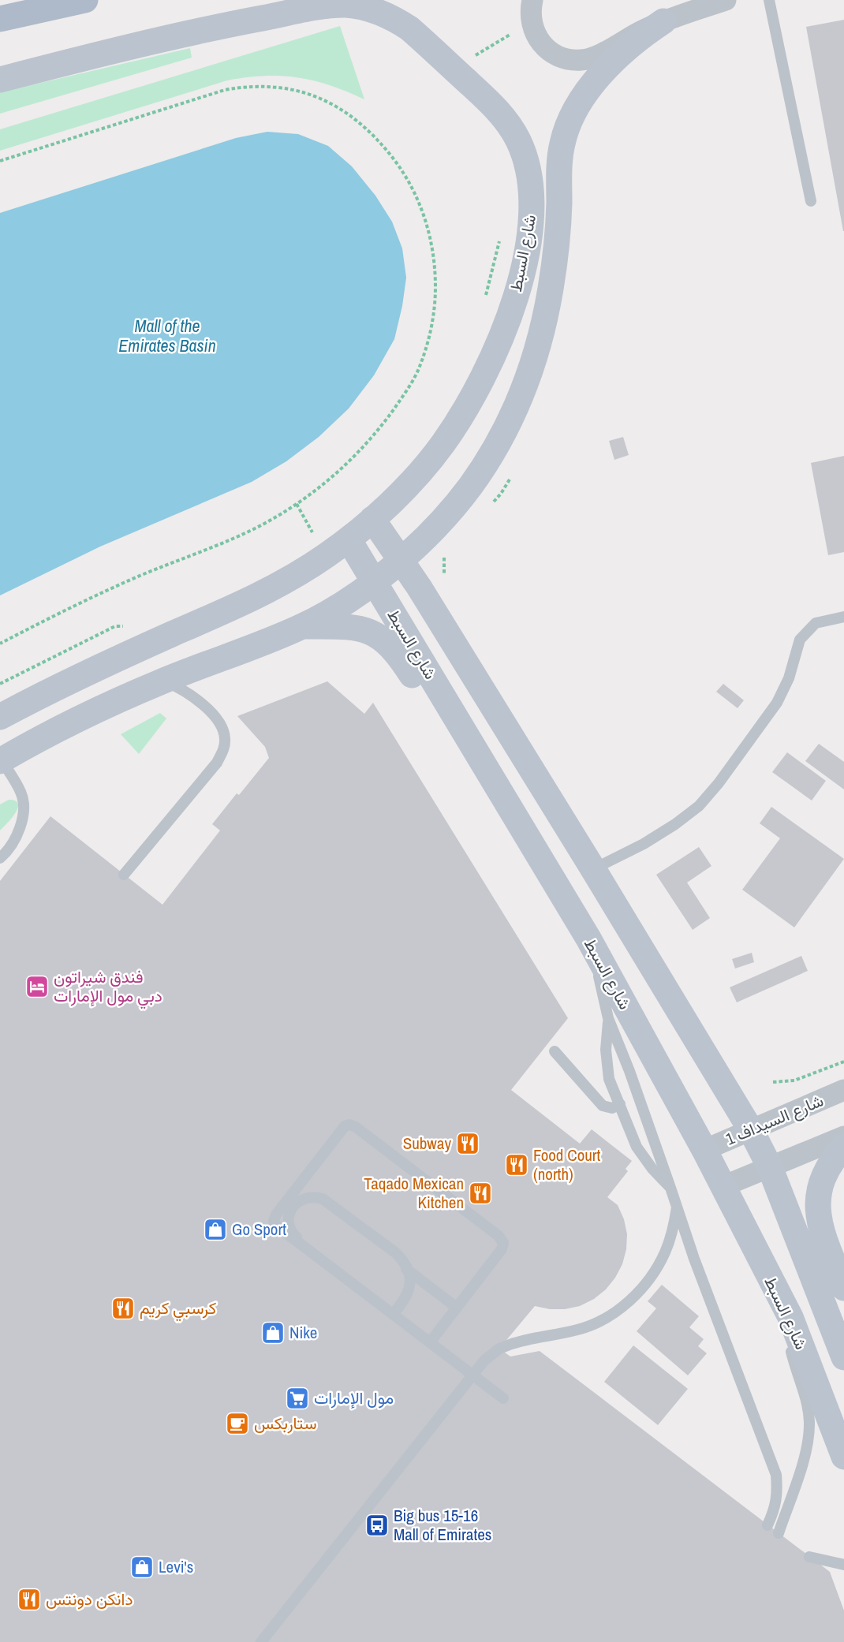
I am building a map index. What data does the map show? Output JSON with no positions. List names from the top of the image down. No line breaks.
{"streets":{"street":["شارع السبط","شارع السيداف 1"]},"crossings":[["شارع السبط","شارع السيداف 1"]],"water":["Mall of the Emirates Basin"],"places":{"hotel":["فندق شيراتون دبي مول الإمارات"],"restaurant":["Subway","Food Court (north)","Taqado Mexican Kitchen","كرسبي كريم","دانكن دونتس"],"shop":["Go Sport","Nike","Levi's"],"supermarket":["مول الإمارات"],"cafe":["ستاربكس"],"bus stop":["Big bus 15-16 Mall of Emirates"]}}
